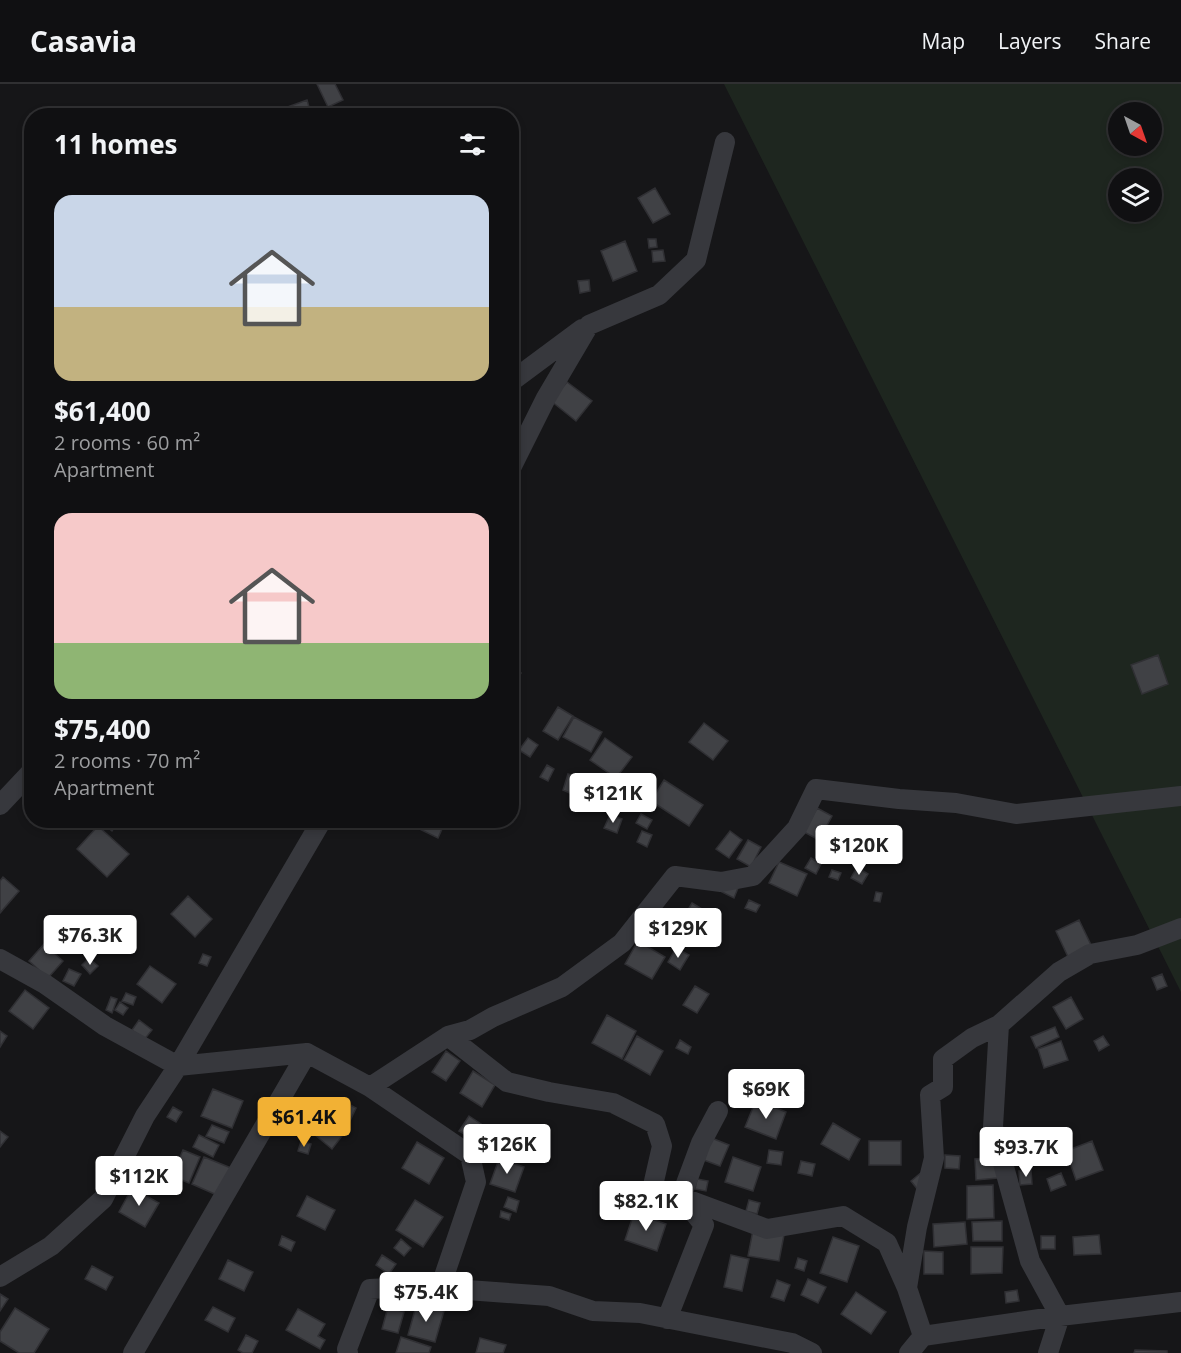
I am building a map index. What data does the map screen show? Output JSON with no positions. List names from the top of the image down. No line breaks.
{"north":"bottom right","page":{"header":"Casavia","nav":["Map","Layers","Share"],"heading":"11 homes","list":[{"name":"$61,400","note":"2 rooms · 60 m² · Apartment"},{"name":"$75,400","note":"2 rooms · 70 m² · Apartment"}],"price":["$121K","$120K","$129K","$76.3K","$69K","$61.4K","$126K","$93.7K","$112K","$82.1K","$75.4K"]}}
